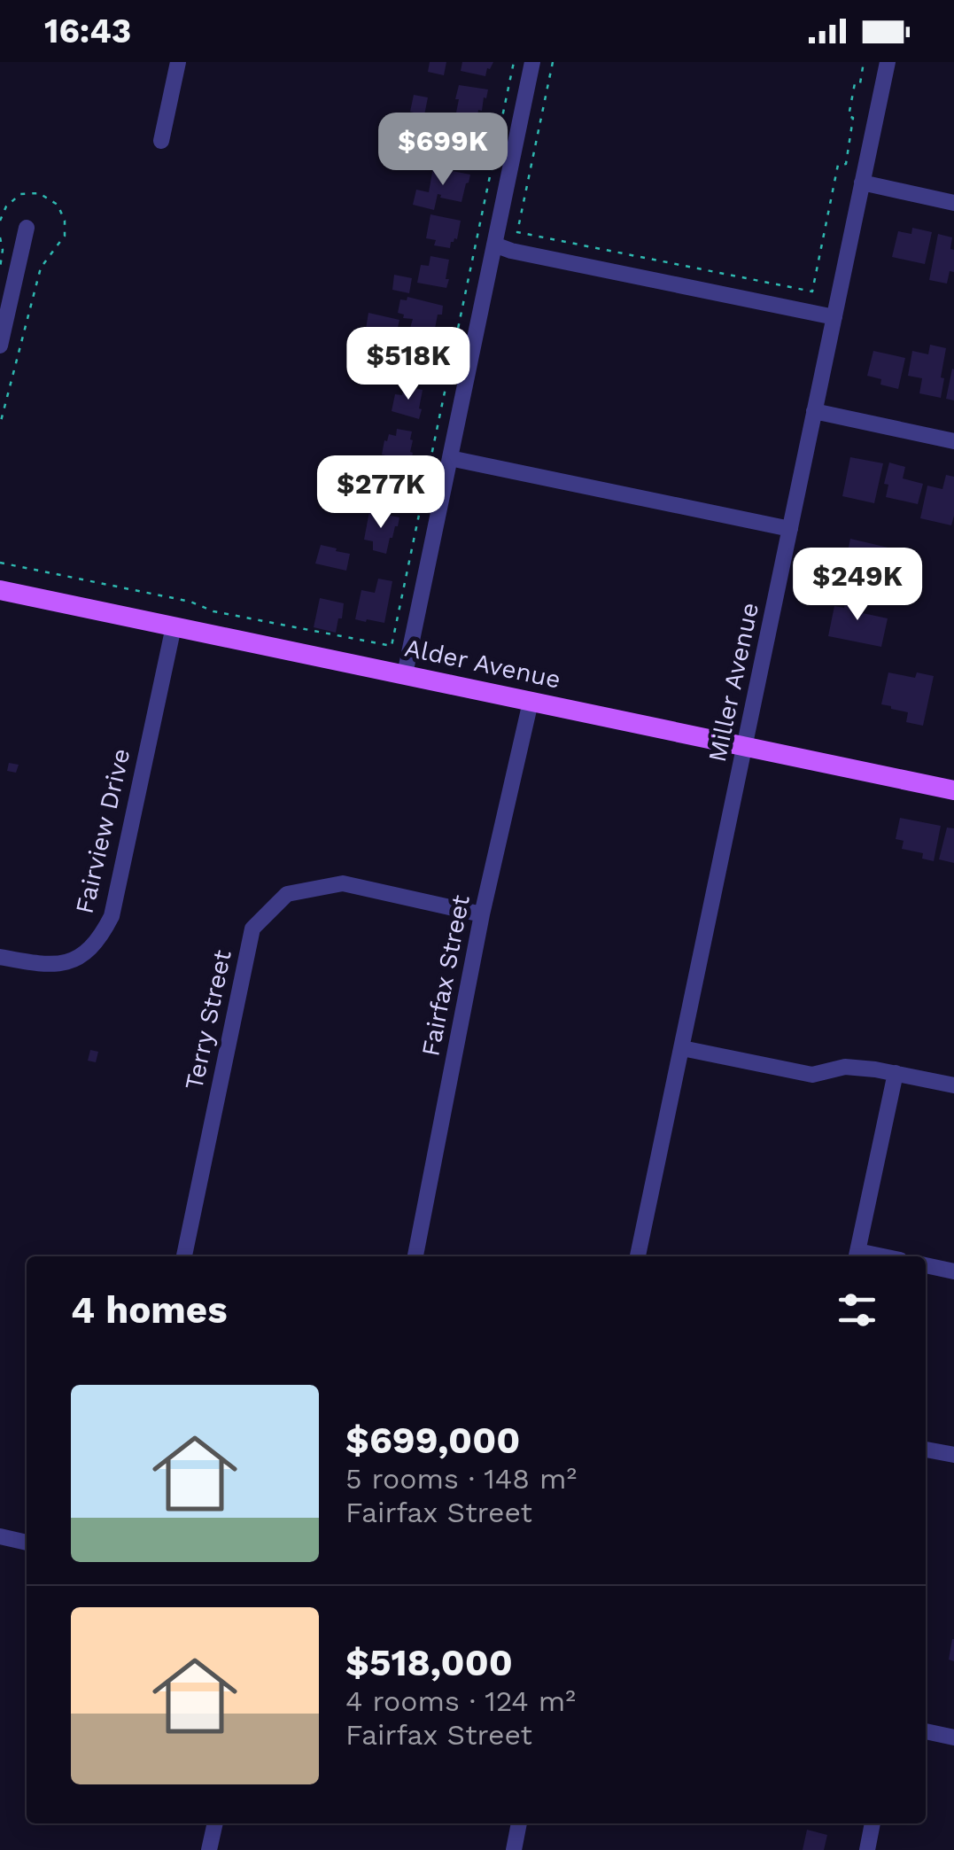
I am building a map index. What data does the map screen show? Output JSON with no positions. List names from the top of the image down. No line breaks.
{"streets":{"main road":["Alder Avenue"],"street":["Miller Avenue","Fairview Drive","Fairfax Street","Terry Street"]},"crossings":[["Alder Avenue","Miller Avenue"],["Alder Avenue","Fairview Drive"],["Alder Avenue","Fairfax Street"],["Fairfax Street","Terry Street"]],"page":{"status":"16:43","price":["$699K","$518K","$277K","$249K"],"heading":"4 homes","list":[{"name":"$699,000","note":"5 rooms · 148 m² · Fairfax Street"},{"name":"$518,000","note":"4 rooms · 124 m² · Fairfax Street"}]}}
